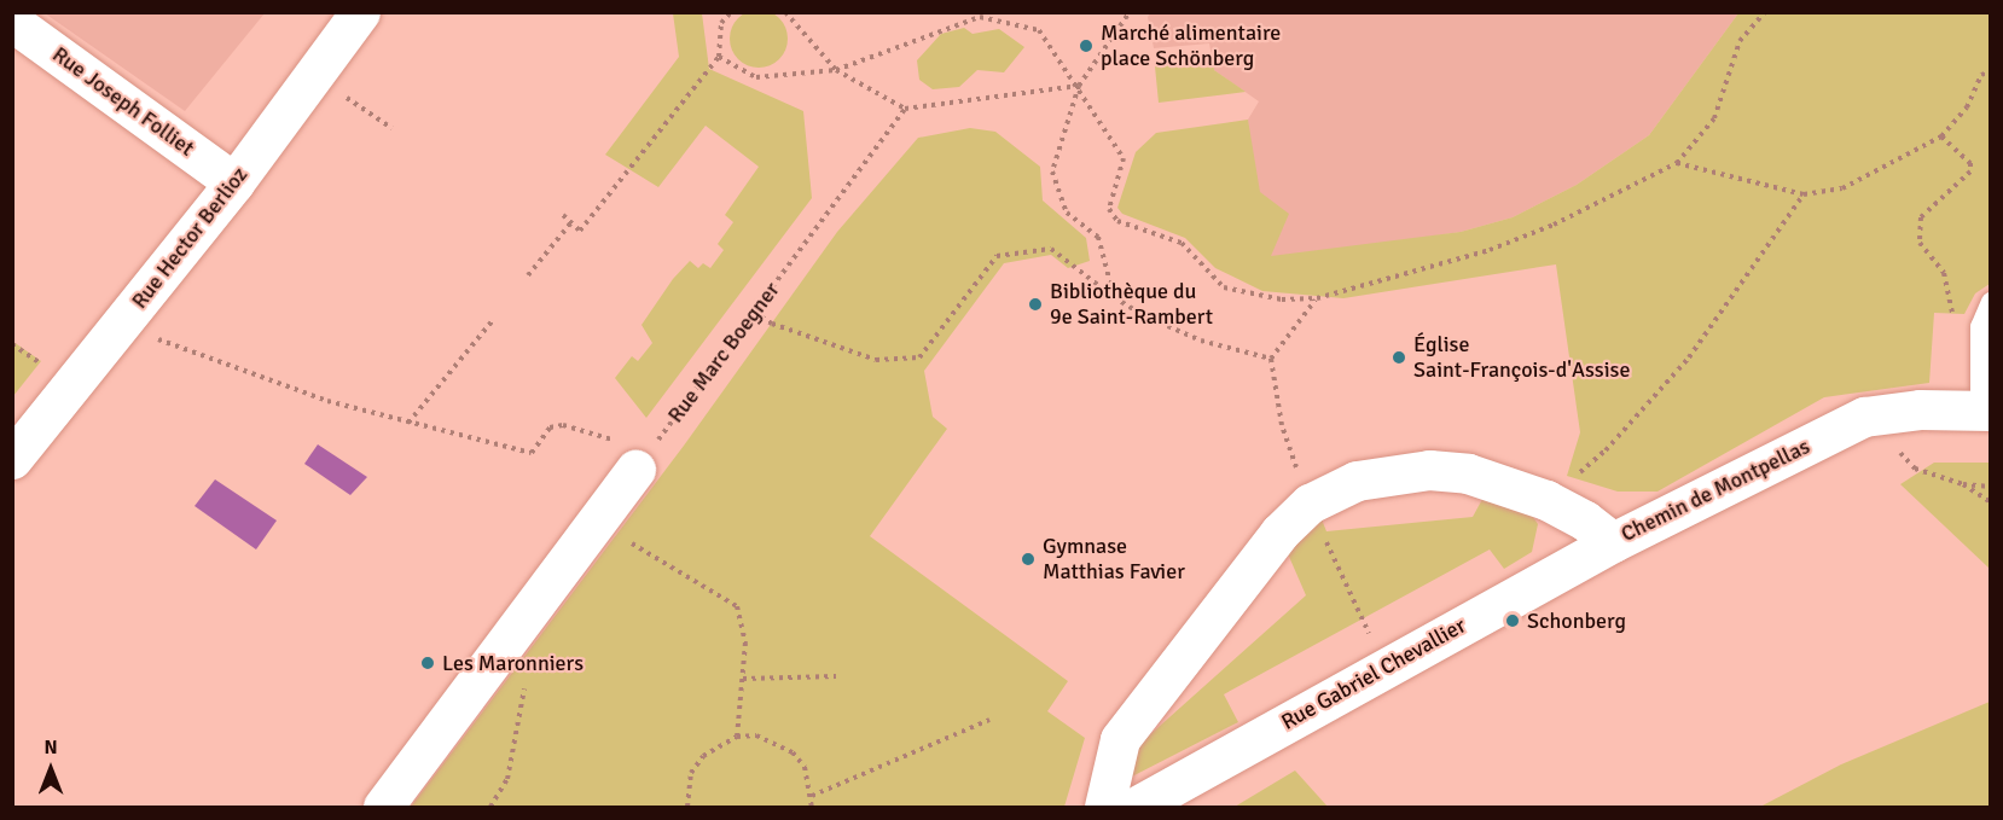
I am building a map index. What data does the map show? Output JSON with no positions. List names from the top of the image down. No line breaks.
{"streets":{"street":["Rue Joseph Folliet","Rue Hector Berlioz","Chemin de Montpellas","Rue Gabriel Chevallier"],"path":["Rue Marc Boegner"]},"crossings":[["Rue Joseph Folliet","Rue Hector Berlioz"],["Chemin de Montpellas","Rue Gabriel Chevallier"]],"places":["Marché alimentaire place Schönberg","Bibliothèque du 9e Saint-Rambert","Église Saint-François-d'Assise","Gymnase Matthias Favier","Schonberg","Les Maronniers"],"north":"top"}
